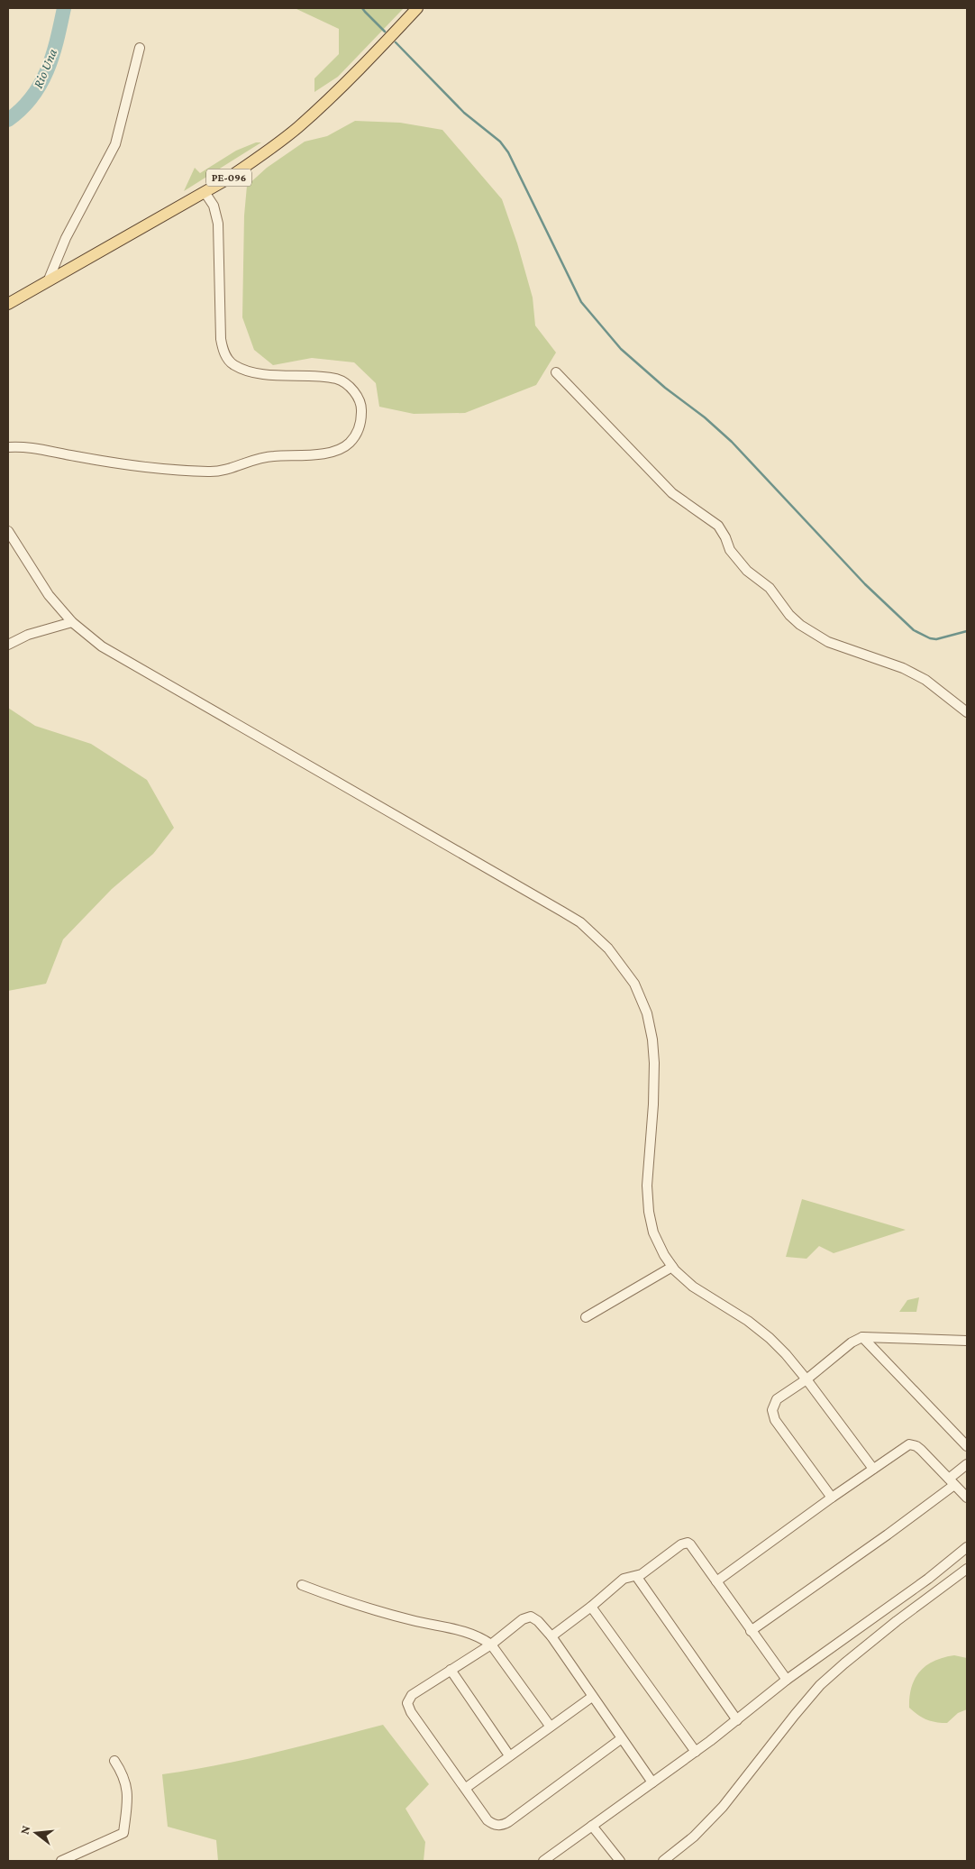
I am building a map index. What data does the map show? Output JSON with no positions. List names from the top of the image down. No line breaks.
{"streets":{"main road":["PE-096"]},"water":["Rio Una"],"north":"left"}
